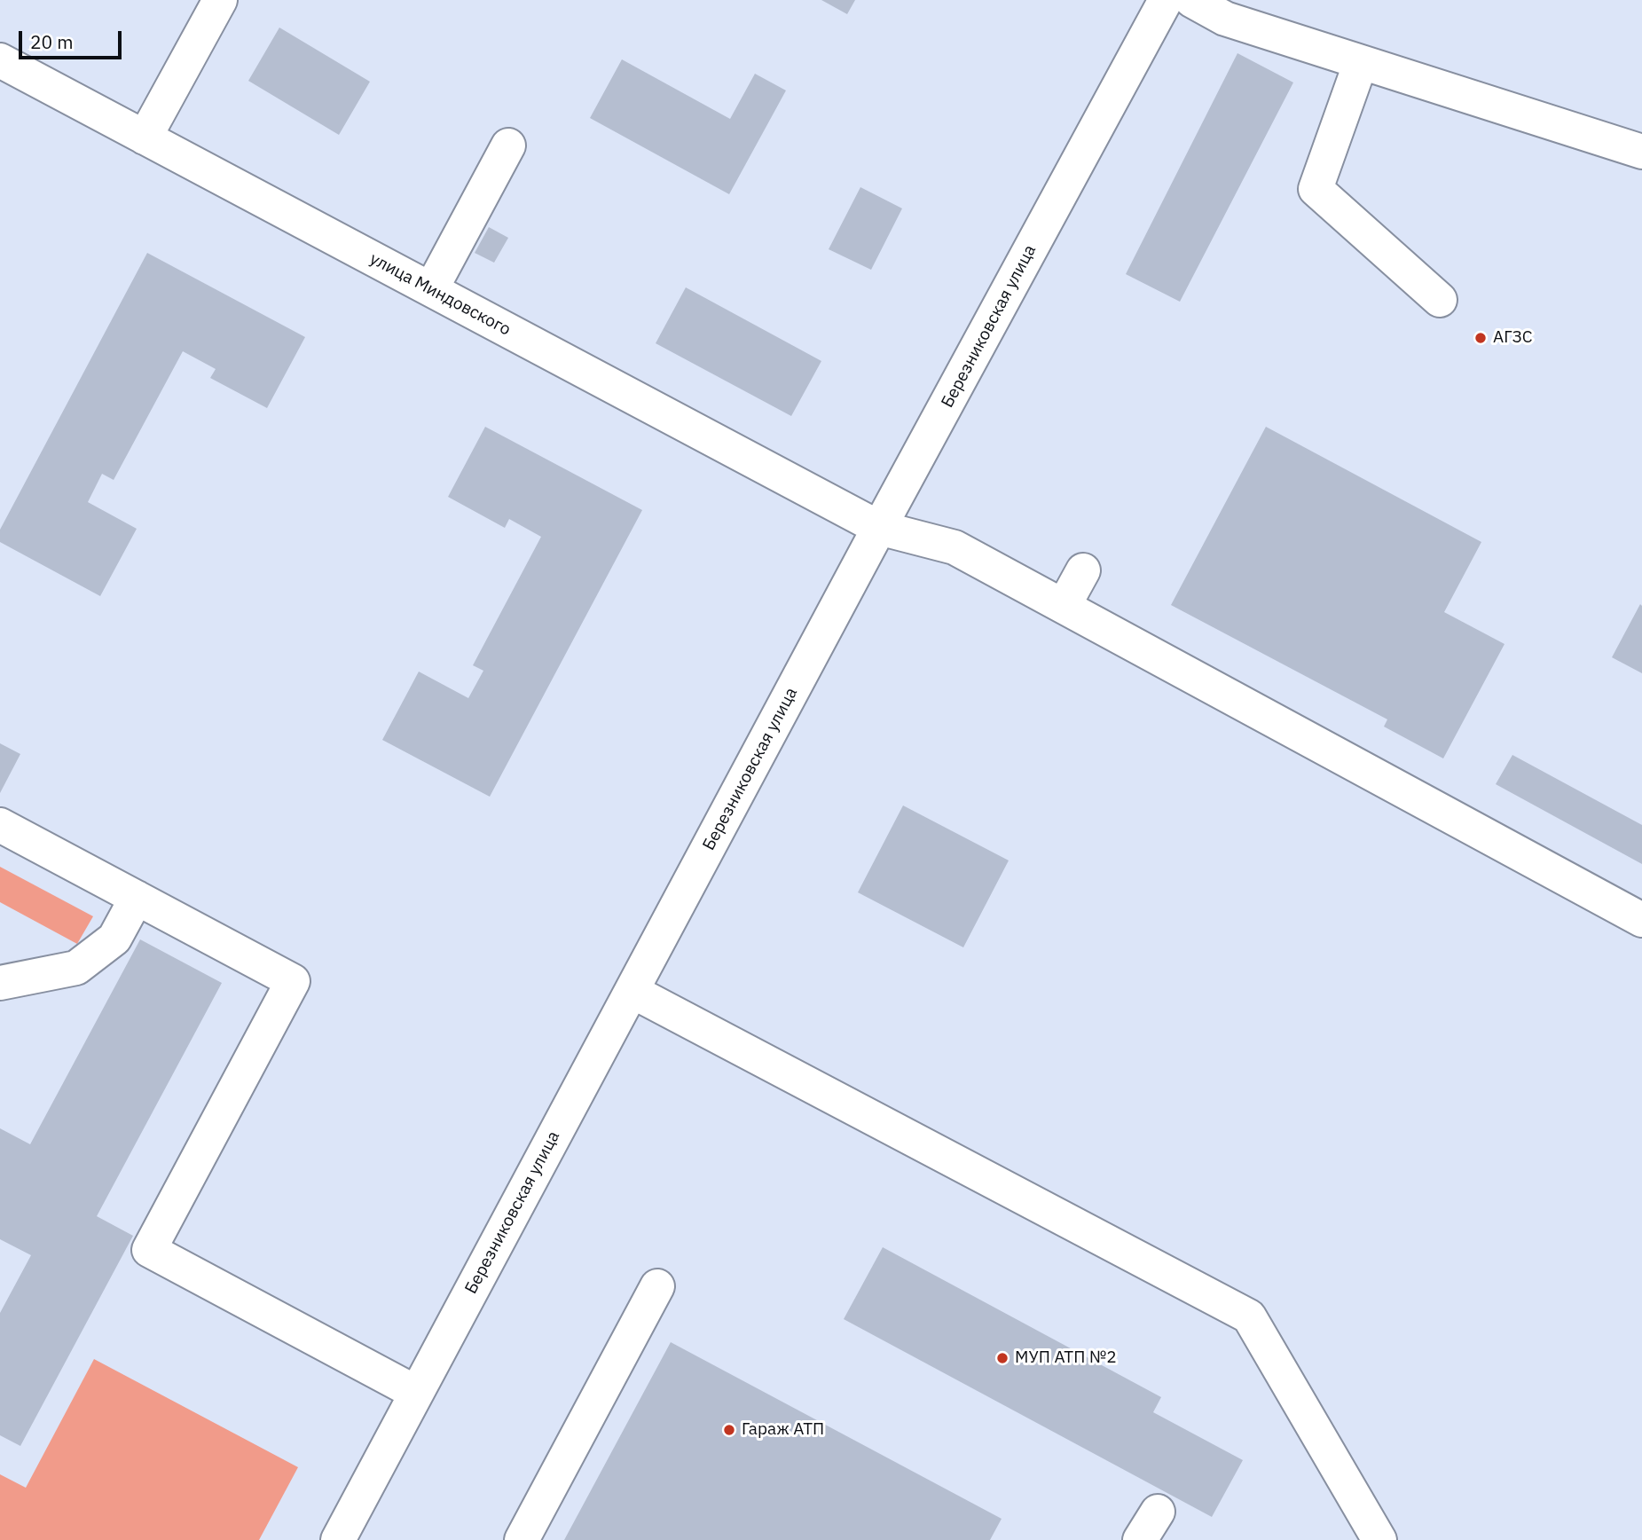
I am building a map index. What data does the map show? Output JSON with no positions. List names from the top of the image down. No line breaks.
{"streets":{"street":["улица Миндовского","Березниковская улица"]},"crossings":[["улица Миндовского","Березниковская улица"]],"places":["АГЗС","МУП АТП №2","Гараж АТП"],"scale_bar":"20 m"}
